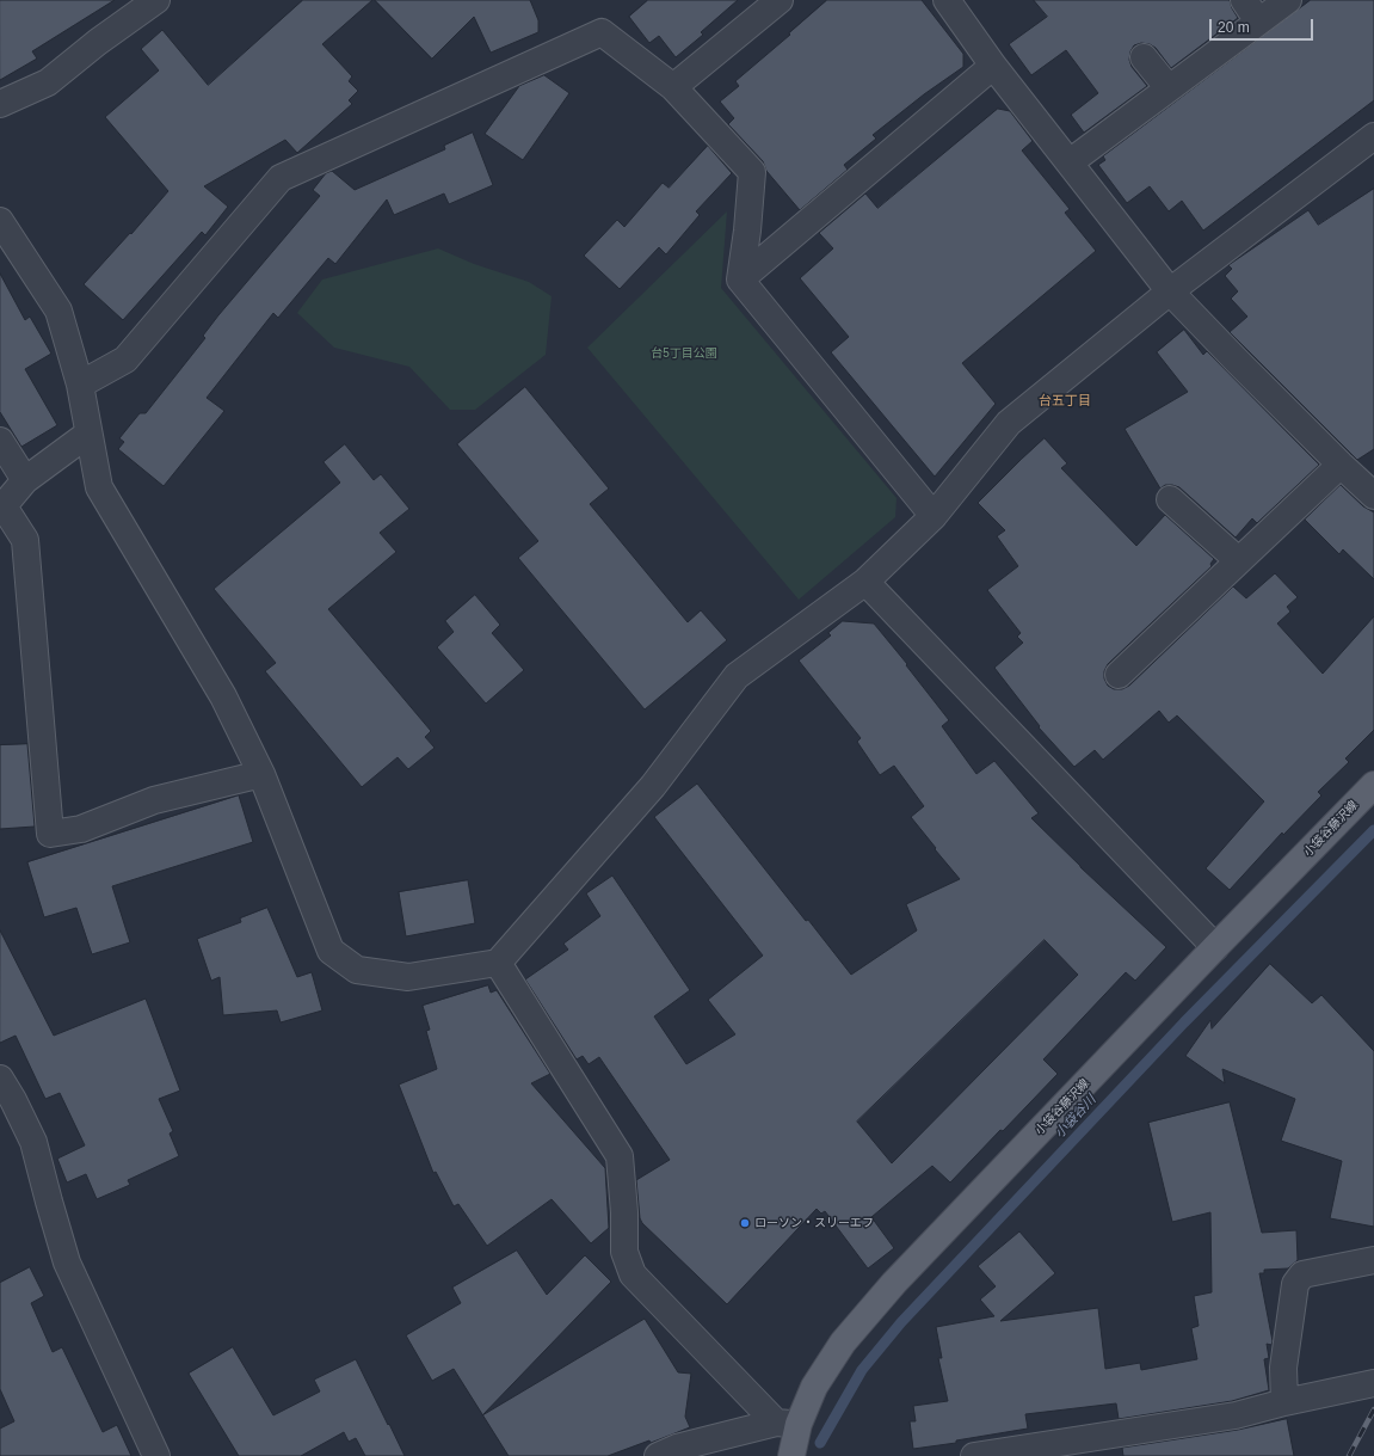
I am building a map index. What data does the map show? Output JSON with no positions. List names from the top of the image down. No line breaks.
{"streets":{"main road":["小袋谷藤沢線"]},"districts":["台五丁目"],"water":["小袋谷川"],"parks":["台5丁目公園"],"places":["ローソン・スリーエフ"],"scale_bar":"20 m"}
